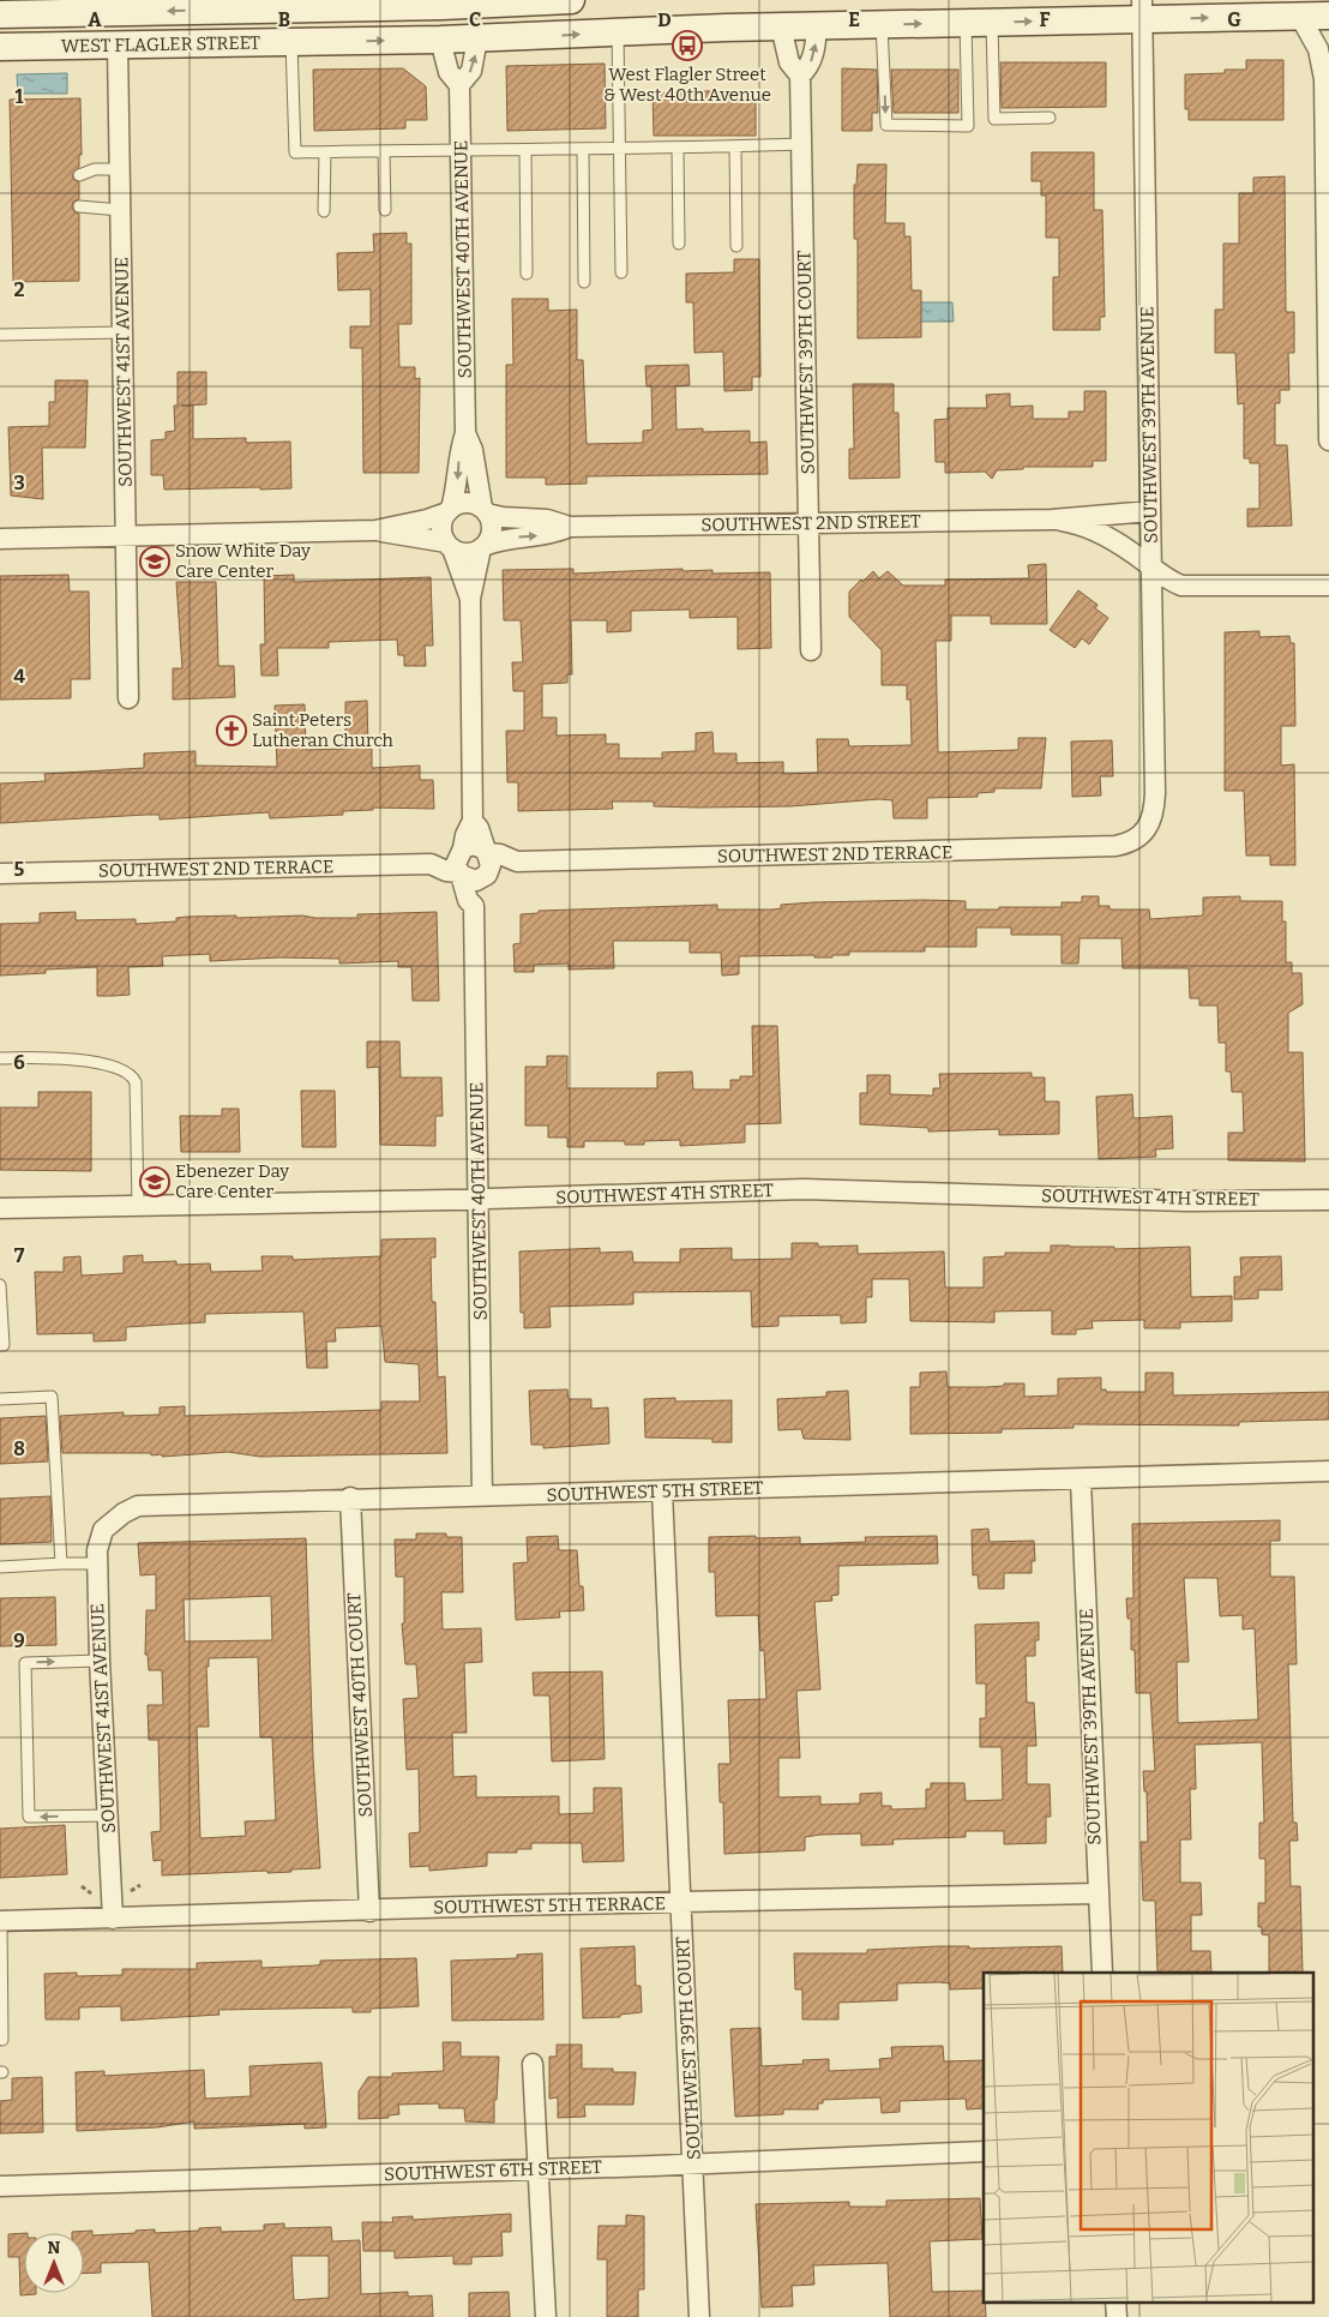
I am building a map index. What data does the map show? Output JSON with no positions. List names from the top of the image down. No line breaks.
{"streets":{"main road":["WEST FLAGLER STREET"],"street":["SOUTHWEST 40TH AVENUE","SOUTHWEST 39TH COURT","SOUTHWEST 41ST AVENUE","SOUTHWEST 39TH AVENUE","SOUTHWEST 2ND STREET","SOUTHWEST 2ND TERRACE","SOUTHWEST 4TH STREET","SOUTHWEST 5TH STREET","SOUTHWEST 40TH COURT","SOUTHWEST 5TH TERRACE","SOUTHWEST 6TH STREET"]},"crossings":[["WEST FLAGLER STREET","SOUTHWEST 40TH AVENUE"],["WEST FLAGLER STREET","SOUTHWEST 39TH COURT"],["WEST FLAGLER STREET","SOUTHWEST 41ST AVENUE"],["WEST FLAGLER STREET","SOUTHWEST 39TH AVENUE"],["SOUTHWEST 40TH AVENUE","SOUTHWEST 2ND STREET"],["SOUTHWEST 40TH AVENUE","SOUTHWEST 2ND TERRACE"],["SOUTHWEST 40TH AVENUE","SOUTHWEST 4TH STREET"],["SOUTHWEST 40TH AVENUE","SOUTHWEST 5TH STREET"],["SOUTHWEST 39TH COURT","SOUTHWEST 2ND STREET"],["SOUTHWEST 39TH COURT","SOUTHWEST 5TH STREET"],["SOUTHWEST 39TH COURT","SOUTHWEST 5TH TERRACE"],["SOUTHWEST 39TH COURT","SOUTHWEST 6TH STREET"],["SOUTHWEST 41ST AVENUE","SOUTHWEST 5TH STREET"],["SOUTHWEST 41ST AVENUE","SOUTHWEST 5TH TERRACE"],["SOUTHWEST 39TH AVENUE","SOUTHWEST 2ND STREET"],["SOUTHWEST 39TH AVENUE","SOUTHWEST 2ND TERRACE"],["SOUTHWEST 39TH AVENUE","SOUTHWEST 5TH STREET"],["SOUTHWEST 39TH AVENUE","SOUTHWEST 5TH TERRACE"],["SOUTHWEST 5TH STREET","SOUTHWEST 40TH COURT"],["SOUTHWEST 40TH COURT","SOUTHWEST 5TH TERRACE"]],"places":{"bus stop":["West Flagler Street & West 40th Avenue"],"school or university":["Snow White Day Care Center","Ebenezer Day Care Center"],"church":["Saint Peters Lutheran Church"]},"north":"top","grid":{"columns":["A","B","C","D","E","F","G"],"rows":["1","2","3","4","5","6","7","8","9"]}}
